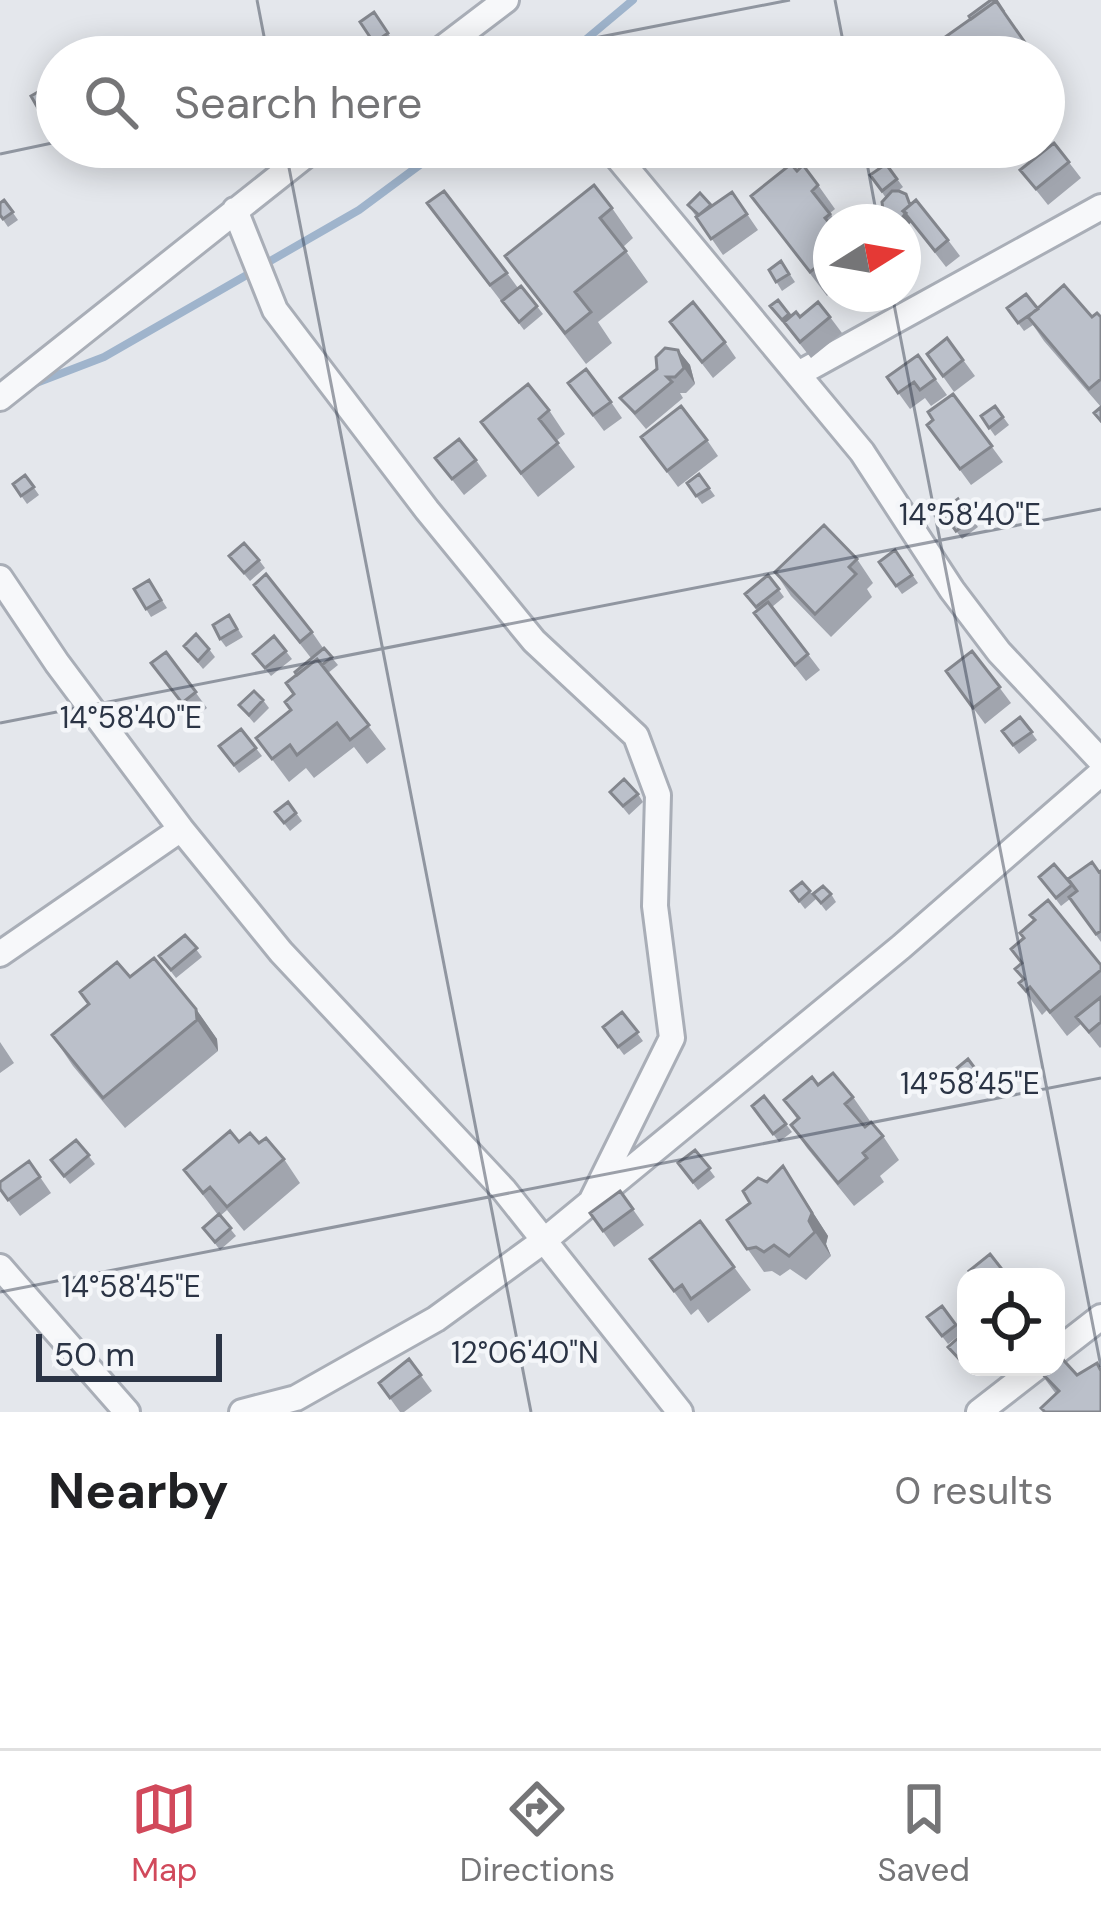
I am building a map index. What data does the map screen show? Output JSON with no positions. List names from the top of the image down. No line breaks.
{"scale_bar":"50 m","north":"right","page":{"search":"Search here","scale":"50 m","heading":["Nearby","0 results"],"nav":["Map","Directions","Saved"]},"coordinates":["14°58'40\"E","14°58'45\"E","12°06'40\"N"]}
